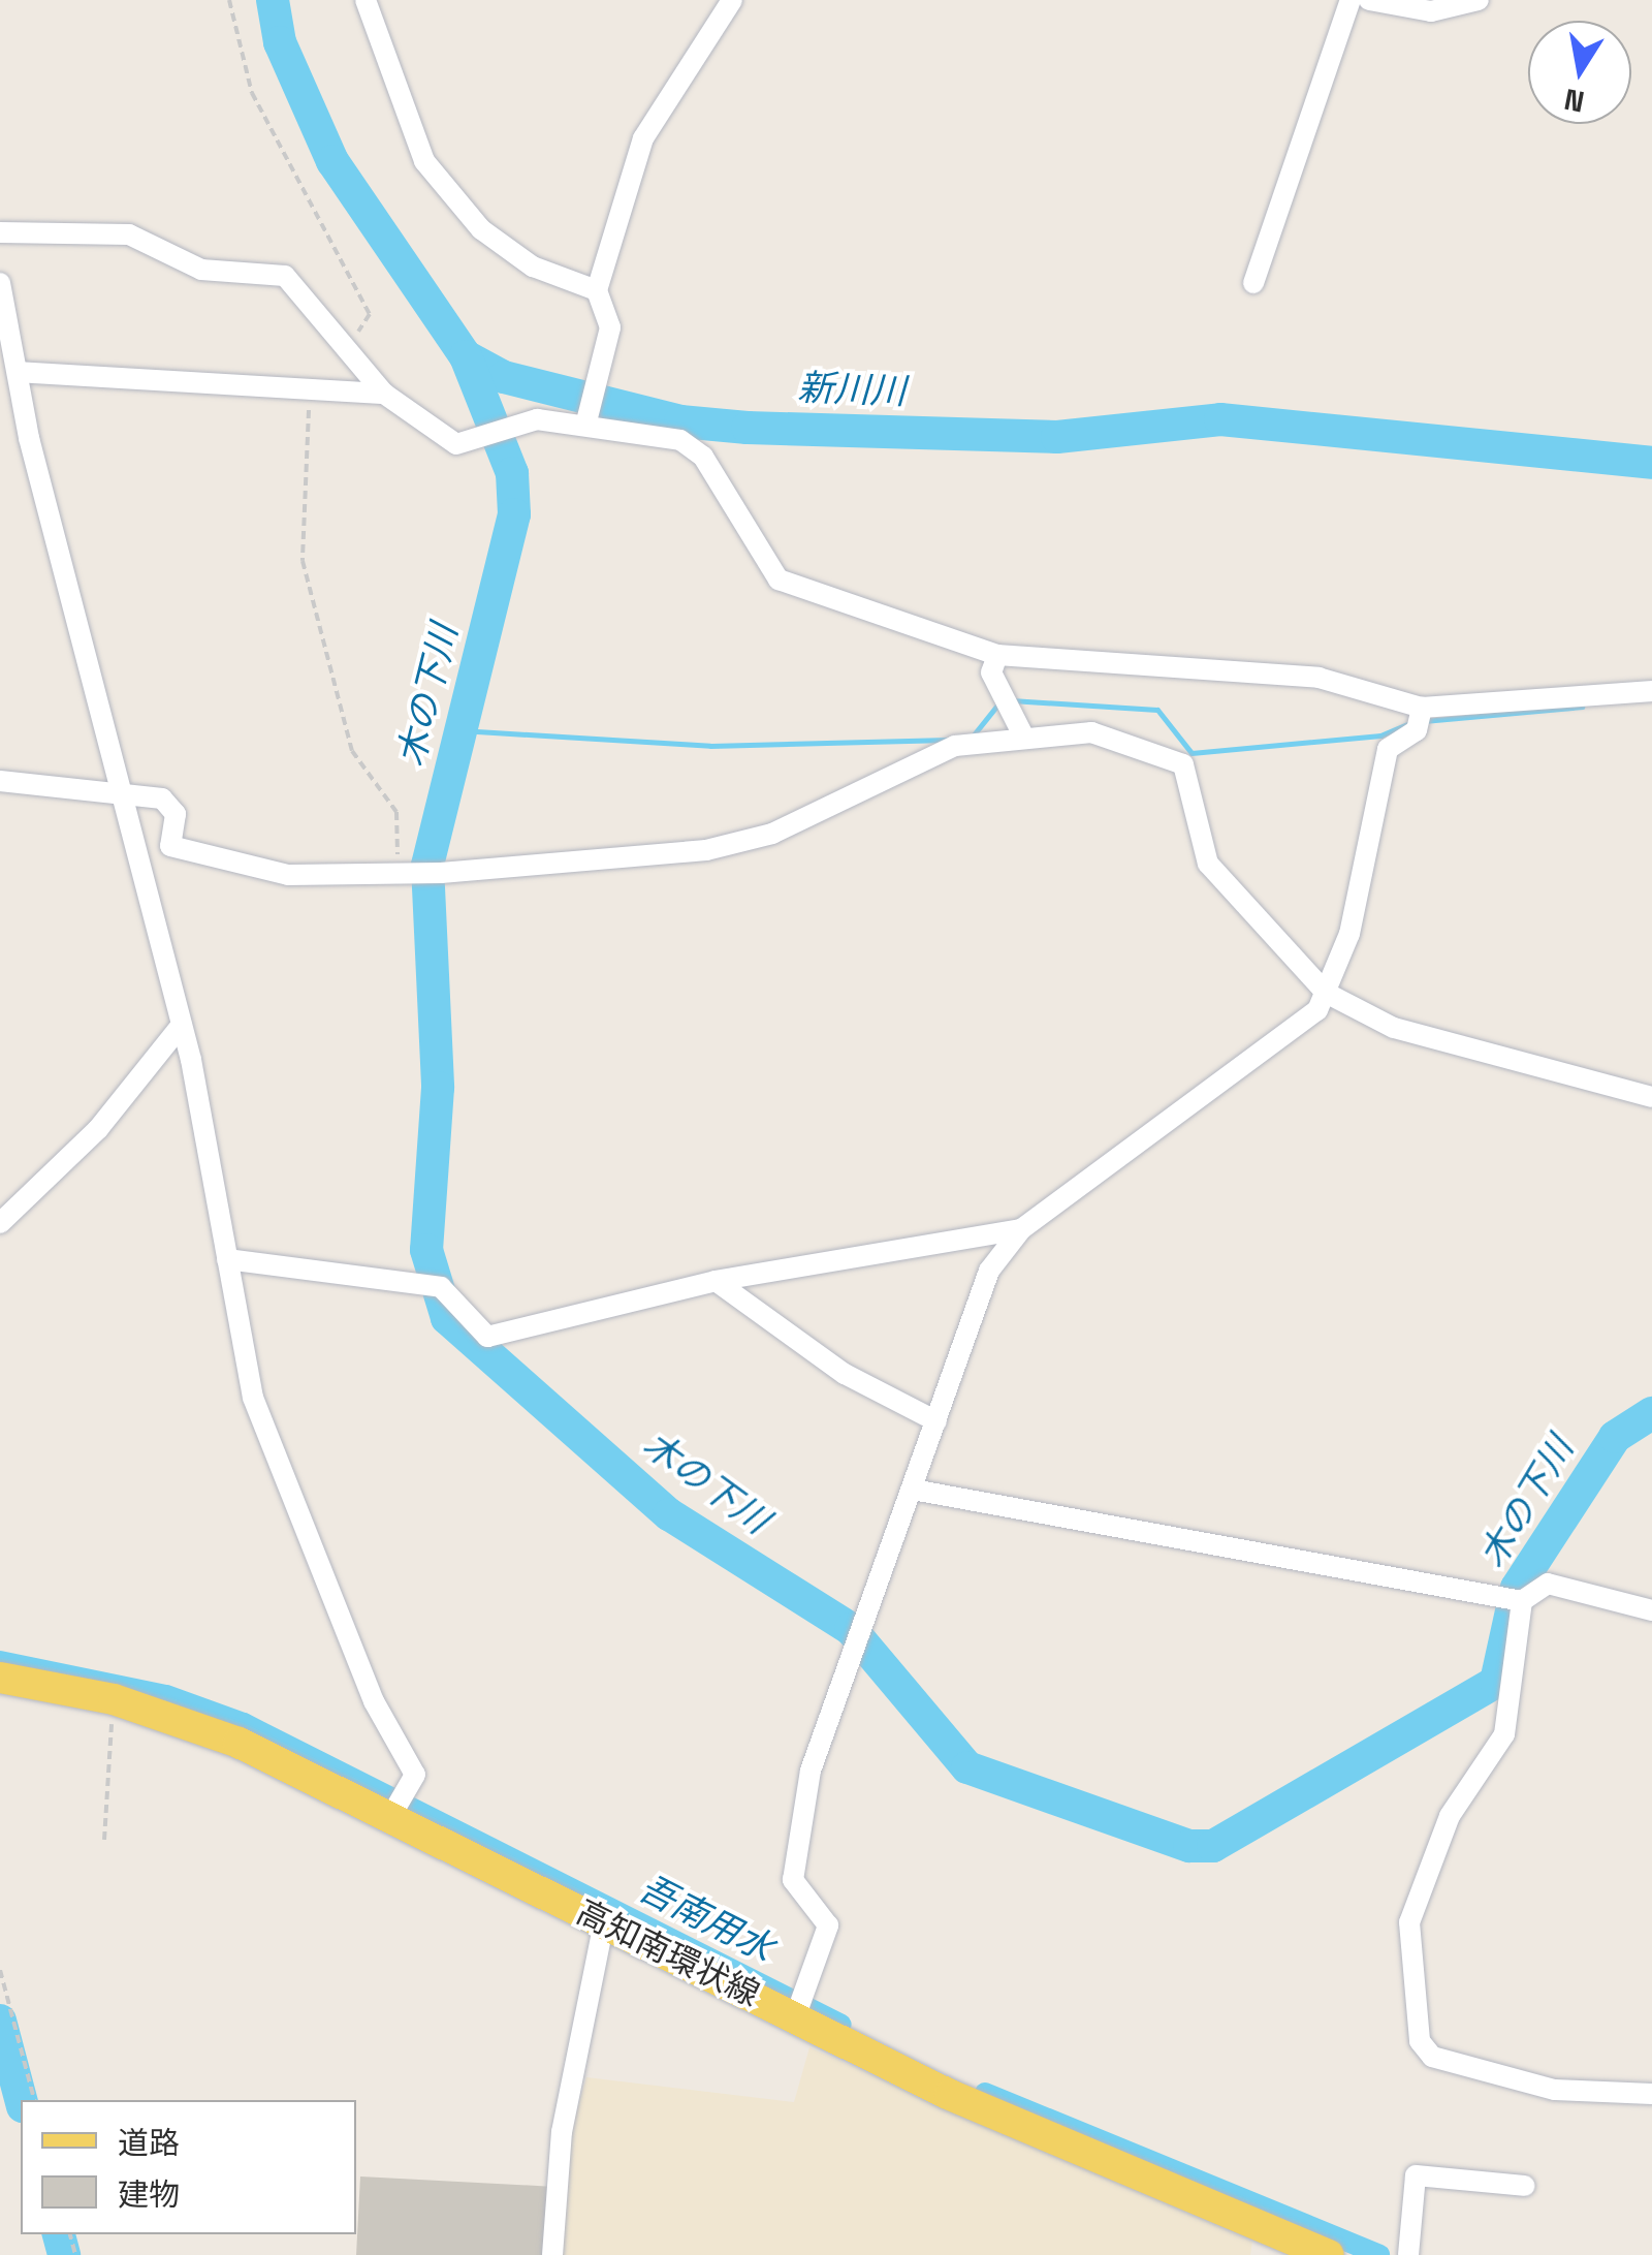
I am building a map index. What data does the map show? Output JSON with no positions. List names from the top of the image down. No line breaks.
{"streets":{"main road":["高知南環状線"]},"water":["新川川","木の下川","吾南用水"],"legend":["道路","建物"],"north":"bottom"}
